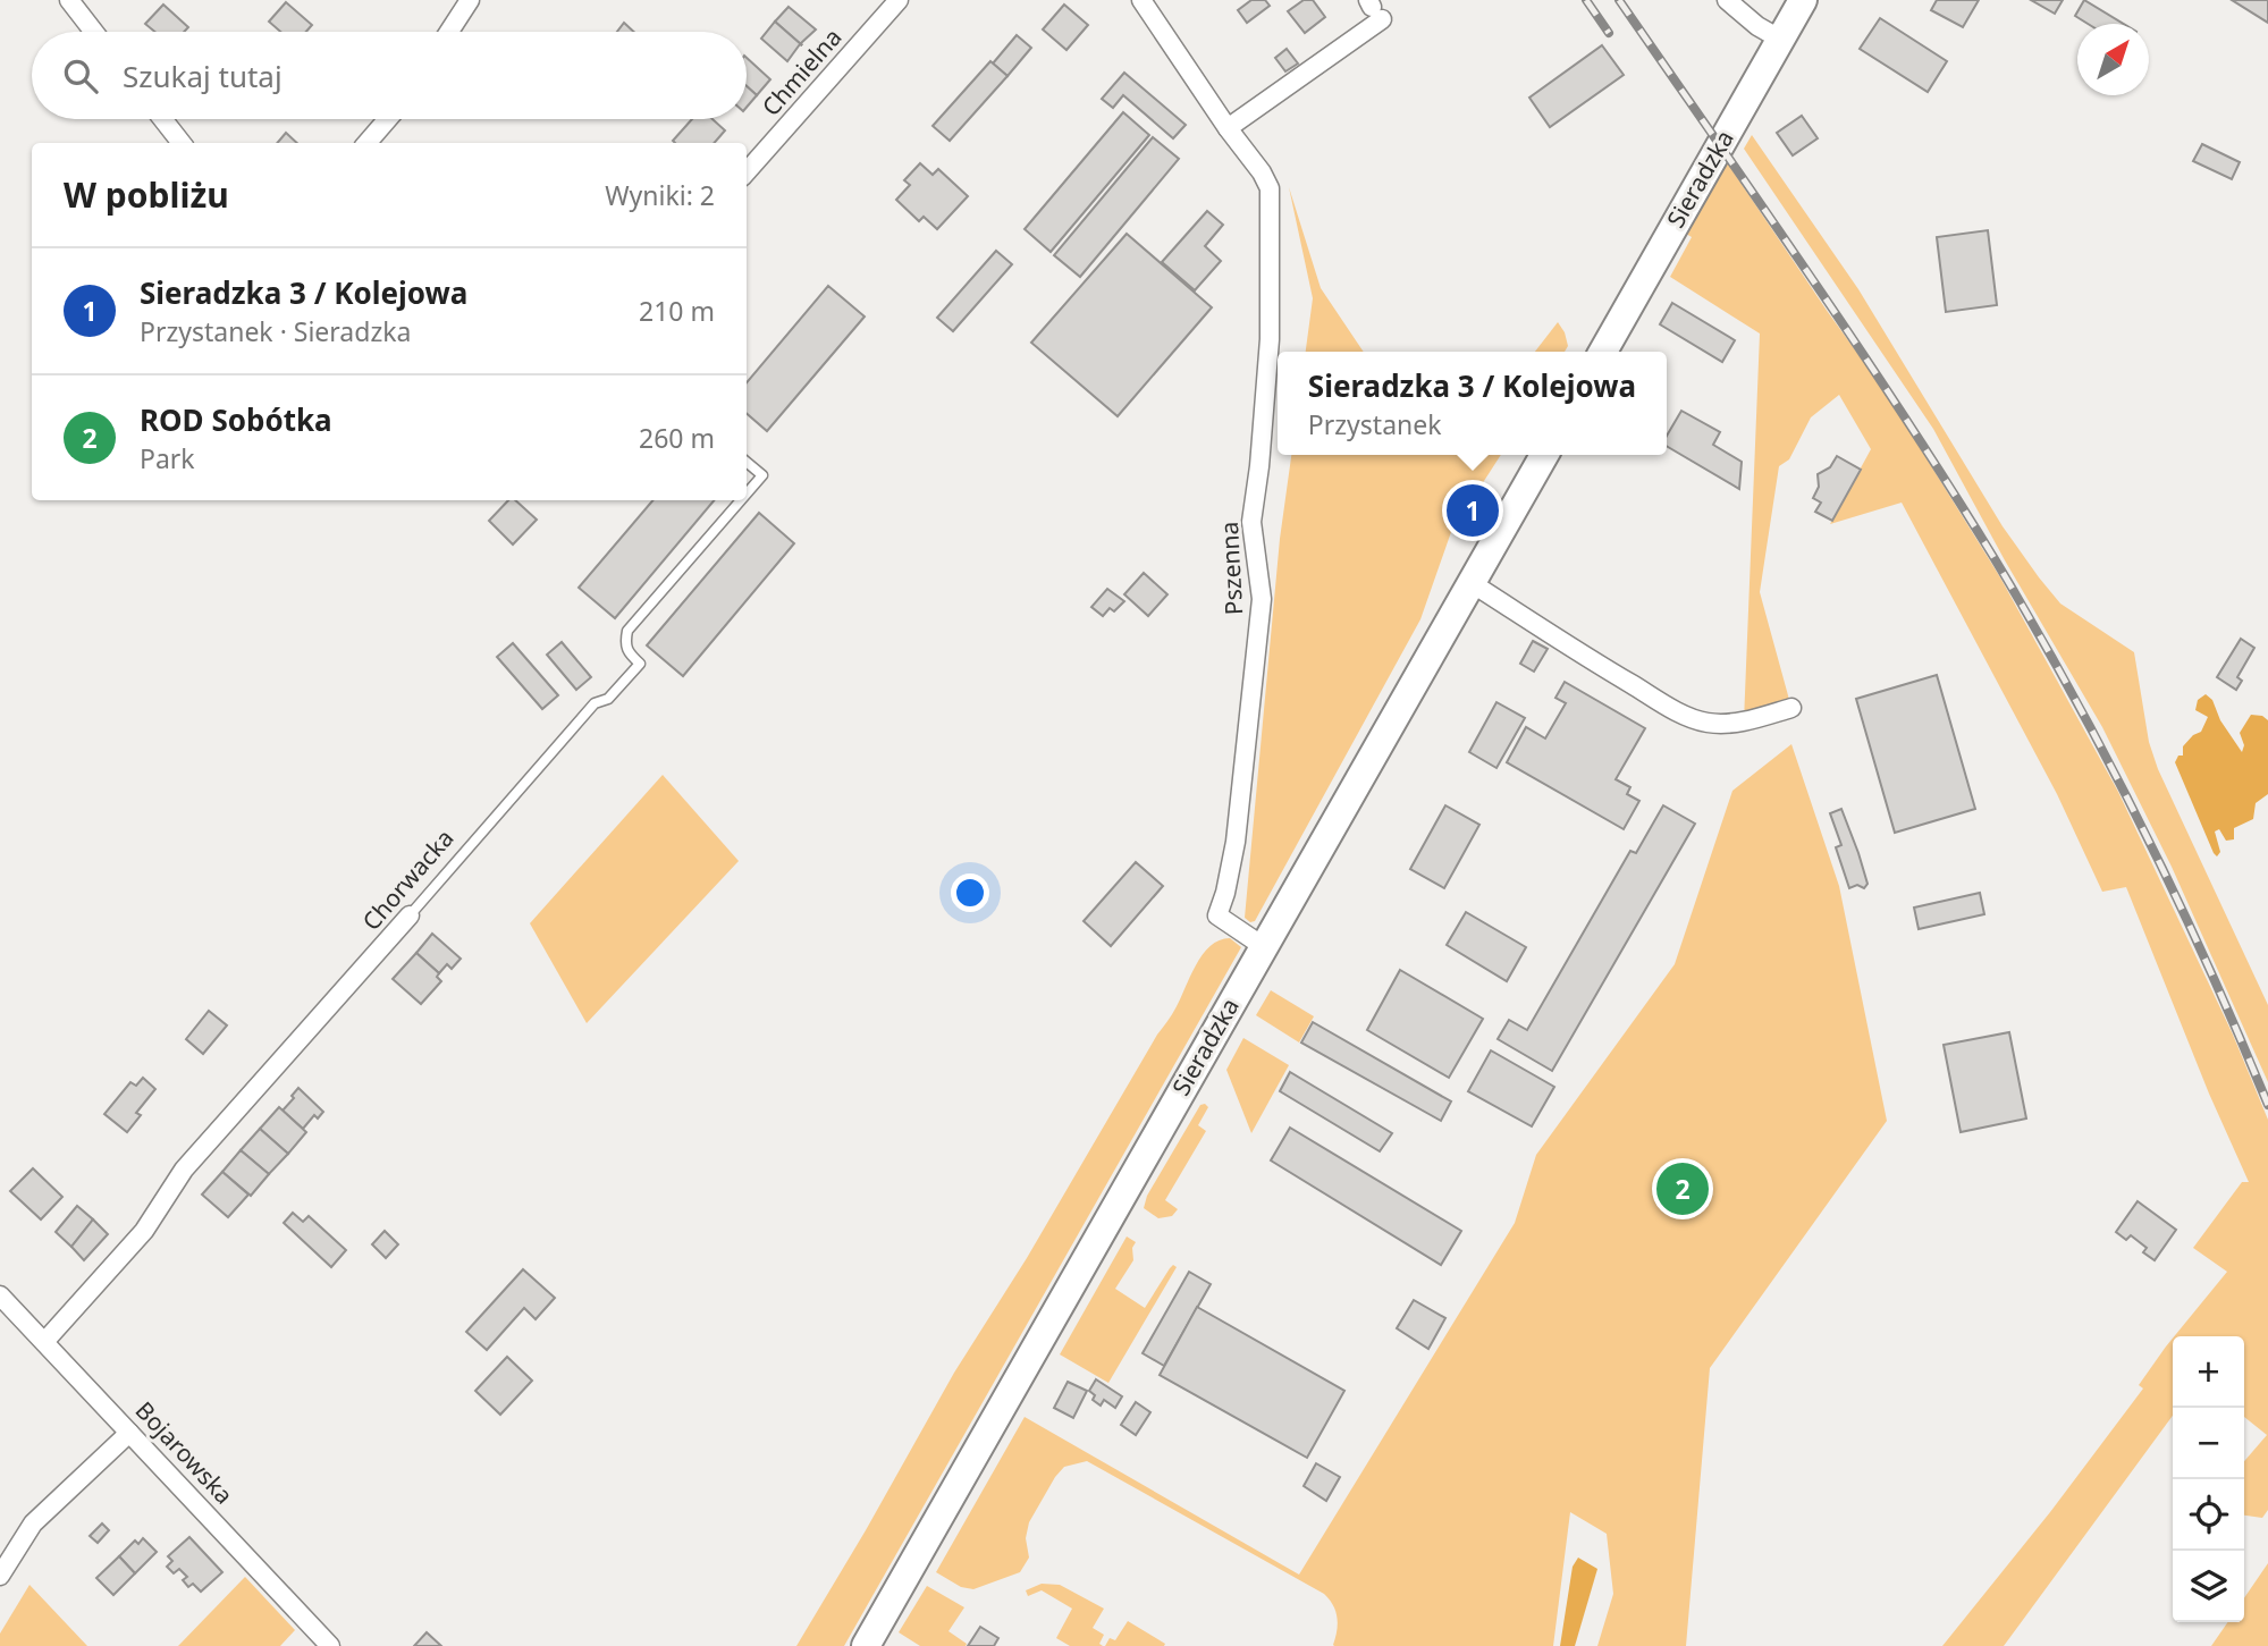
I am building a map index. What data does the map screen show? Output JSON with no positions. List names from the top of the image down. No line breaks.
{"streets":{"main road":["Sieradzka"],"street":["Chmielna","Pszenna","Chorwacka","Bojarowska"]},"crossings":[["Sieradzka","Pszenna"],["Chorwacka","Bojarowska"]],"north":"top right","page":{"search":"Szukaj tutaj","heading":["W pobliżu","Wyniki: 2"],"list":[{"mark":"1","name":"Sieradzka 3 / Kolejowa","note":"Przystanek · Sieradzka","value":"210 m"},{"mark":"2","name":"ROD Sobótka","note":"Park","value":"260 m"}],"popup":["Sieradzka 3 / Kolejowa","Przystanek"],"pins":["1","2"],"map_buttons":["+","−"]}}
